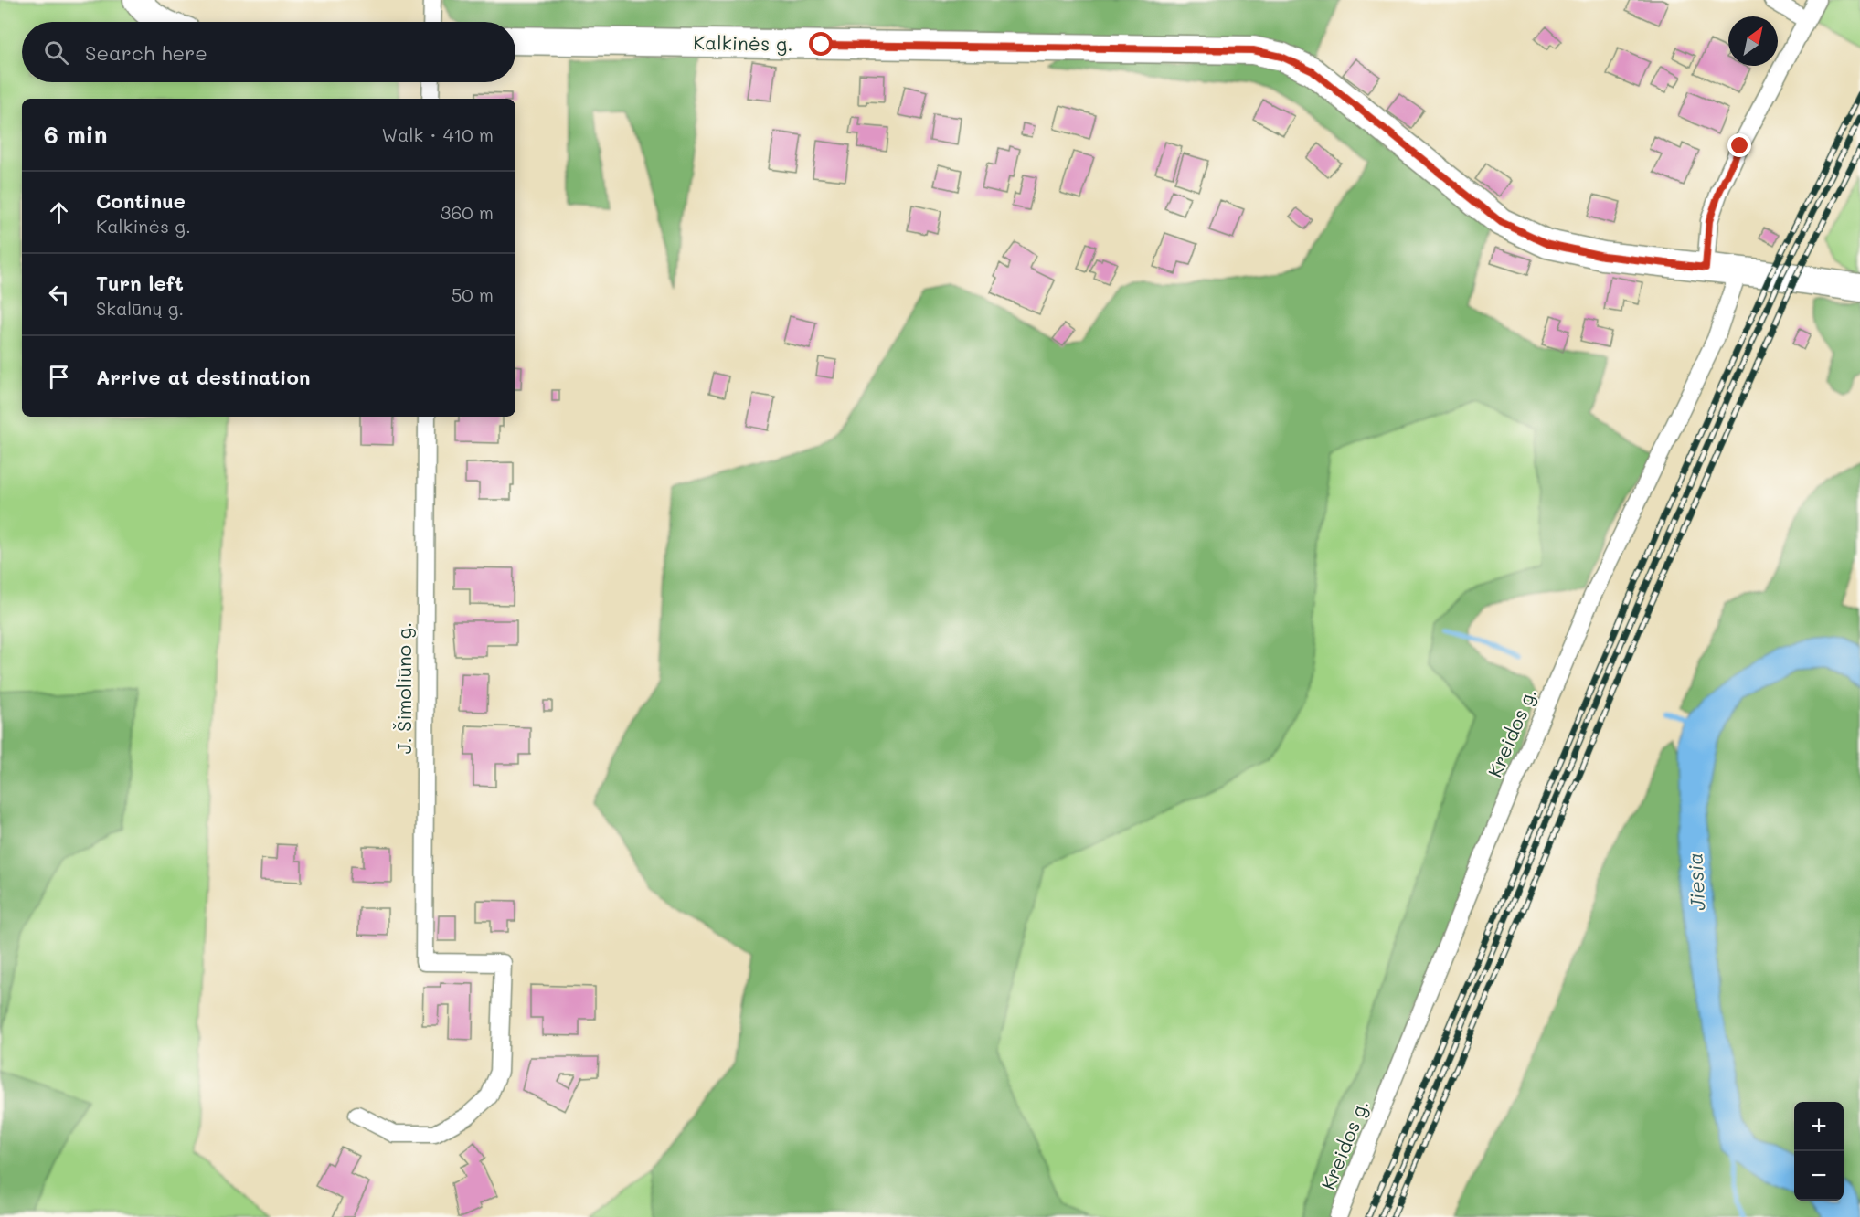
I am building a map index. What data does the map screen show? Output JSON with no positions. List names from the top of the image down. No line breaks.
{"streets":{"main road":["Kalkinės g."],"street":["J. Šimoliūno g.","Kreidos g."]},"crossings":[["Kalkinės g.","Kreidos g."]],"water":["Jiesia"],"north":"top right","page":{"search":"Search here","heading":["6 min","Walk · 410 m"],"list":[["Continue","Kalkinės g.","360 m"],["Turn left","Skalūnų g.","50 m"],"Arrive at destination"],"map_buttons":["+","−"]}}
